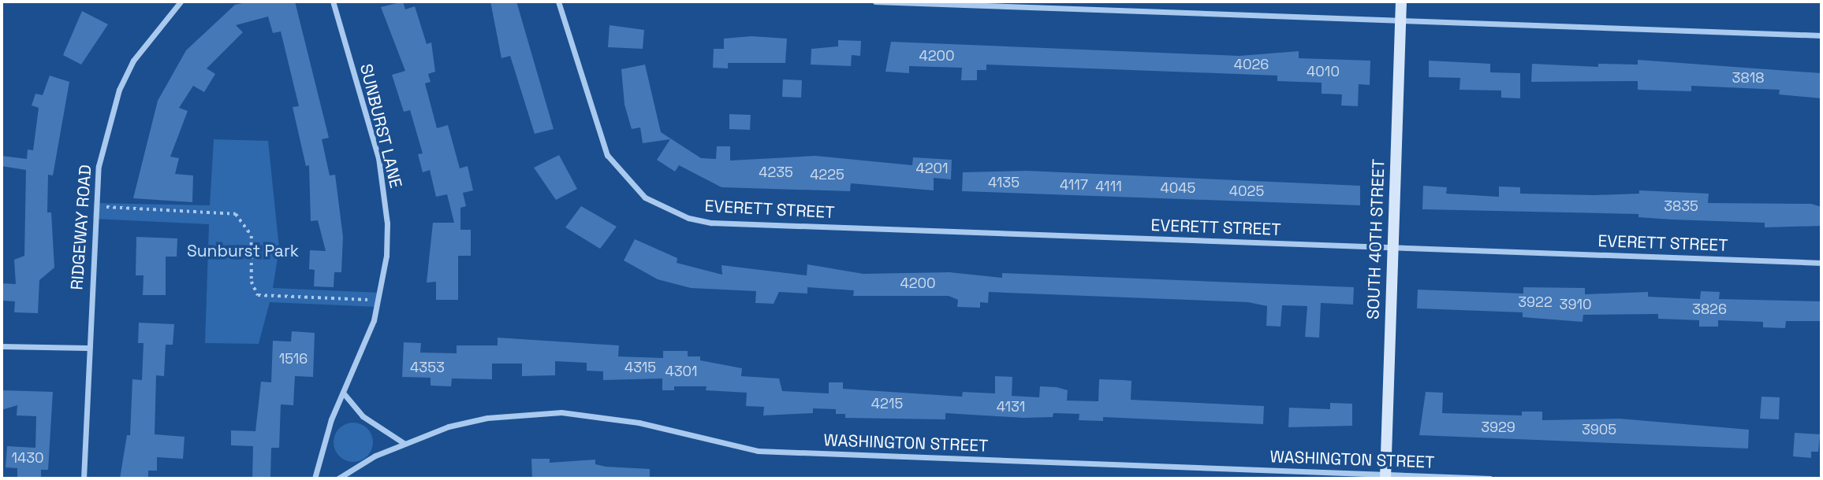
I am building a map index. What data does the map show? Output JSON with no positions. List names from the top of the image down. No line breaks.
{"streets":{"main road":["SOUTH 40TH STREET"],"street":["SUNBURST LANE","EVERETT STREET","RIDGEWAY ROAD","WASHINGTON STREET"]},"crossings":[["EVERETT STREET","SOUTH 40TH STREET"],["SOUTH 40TH STREET","WASHINGTON STREET"]],"parks":["Sunburst Park"],"house_numbers":["4200","4026","4010","3818","4201","4235","4225","4135","4117","4111","4045","4025","3835","4200","3922","3910","3826","1516","4353","4315","4301","4215","4131","3929","3905","1430"]}
